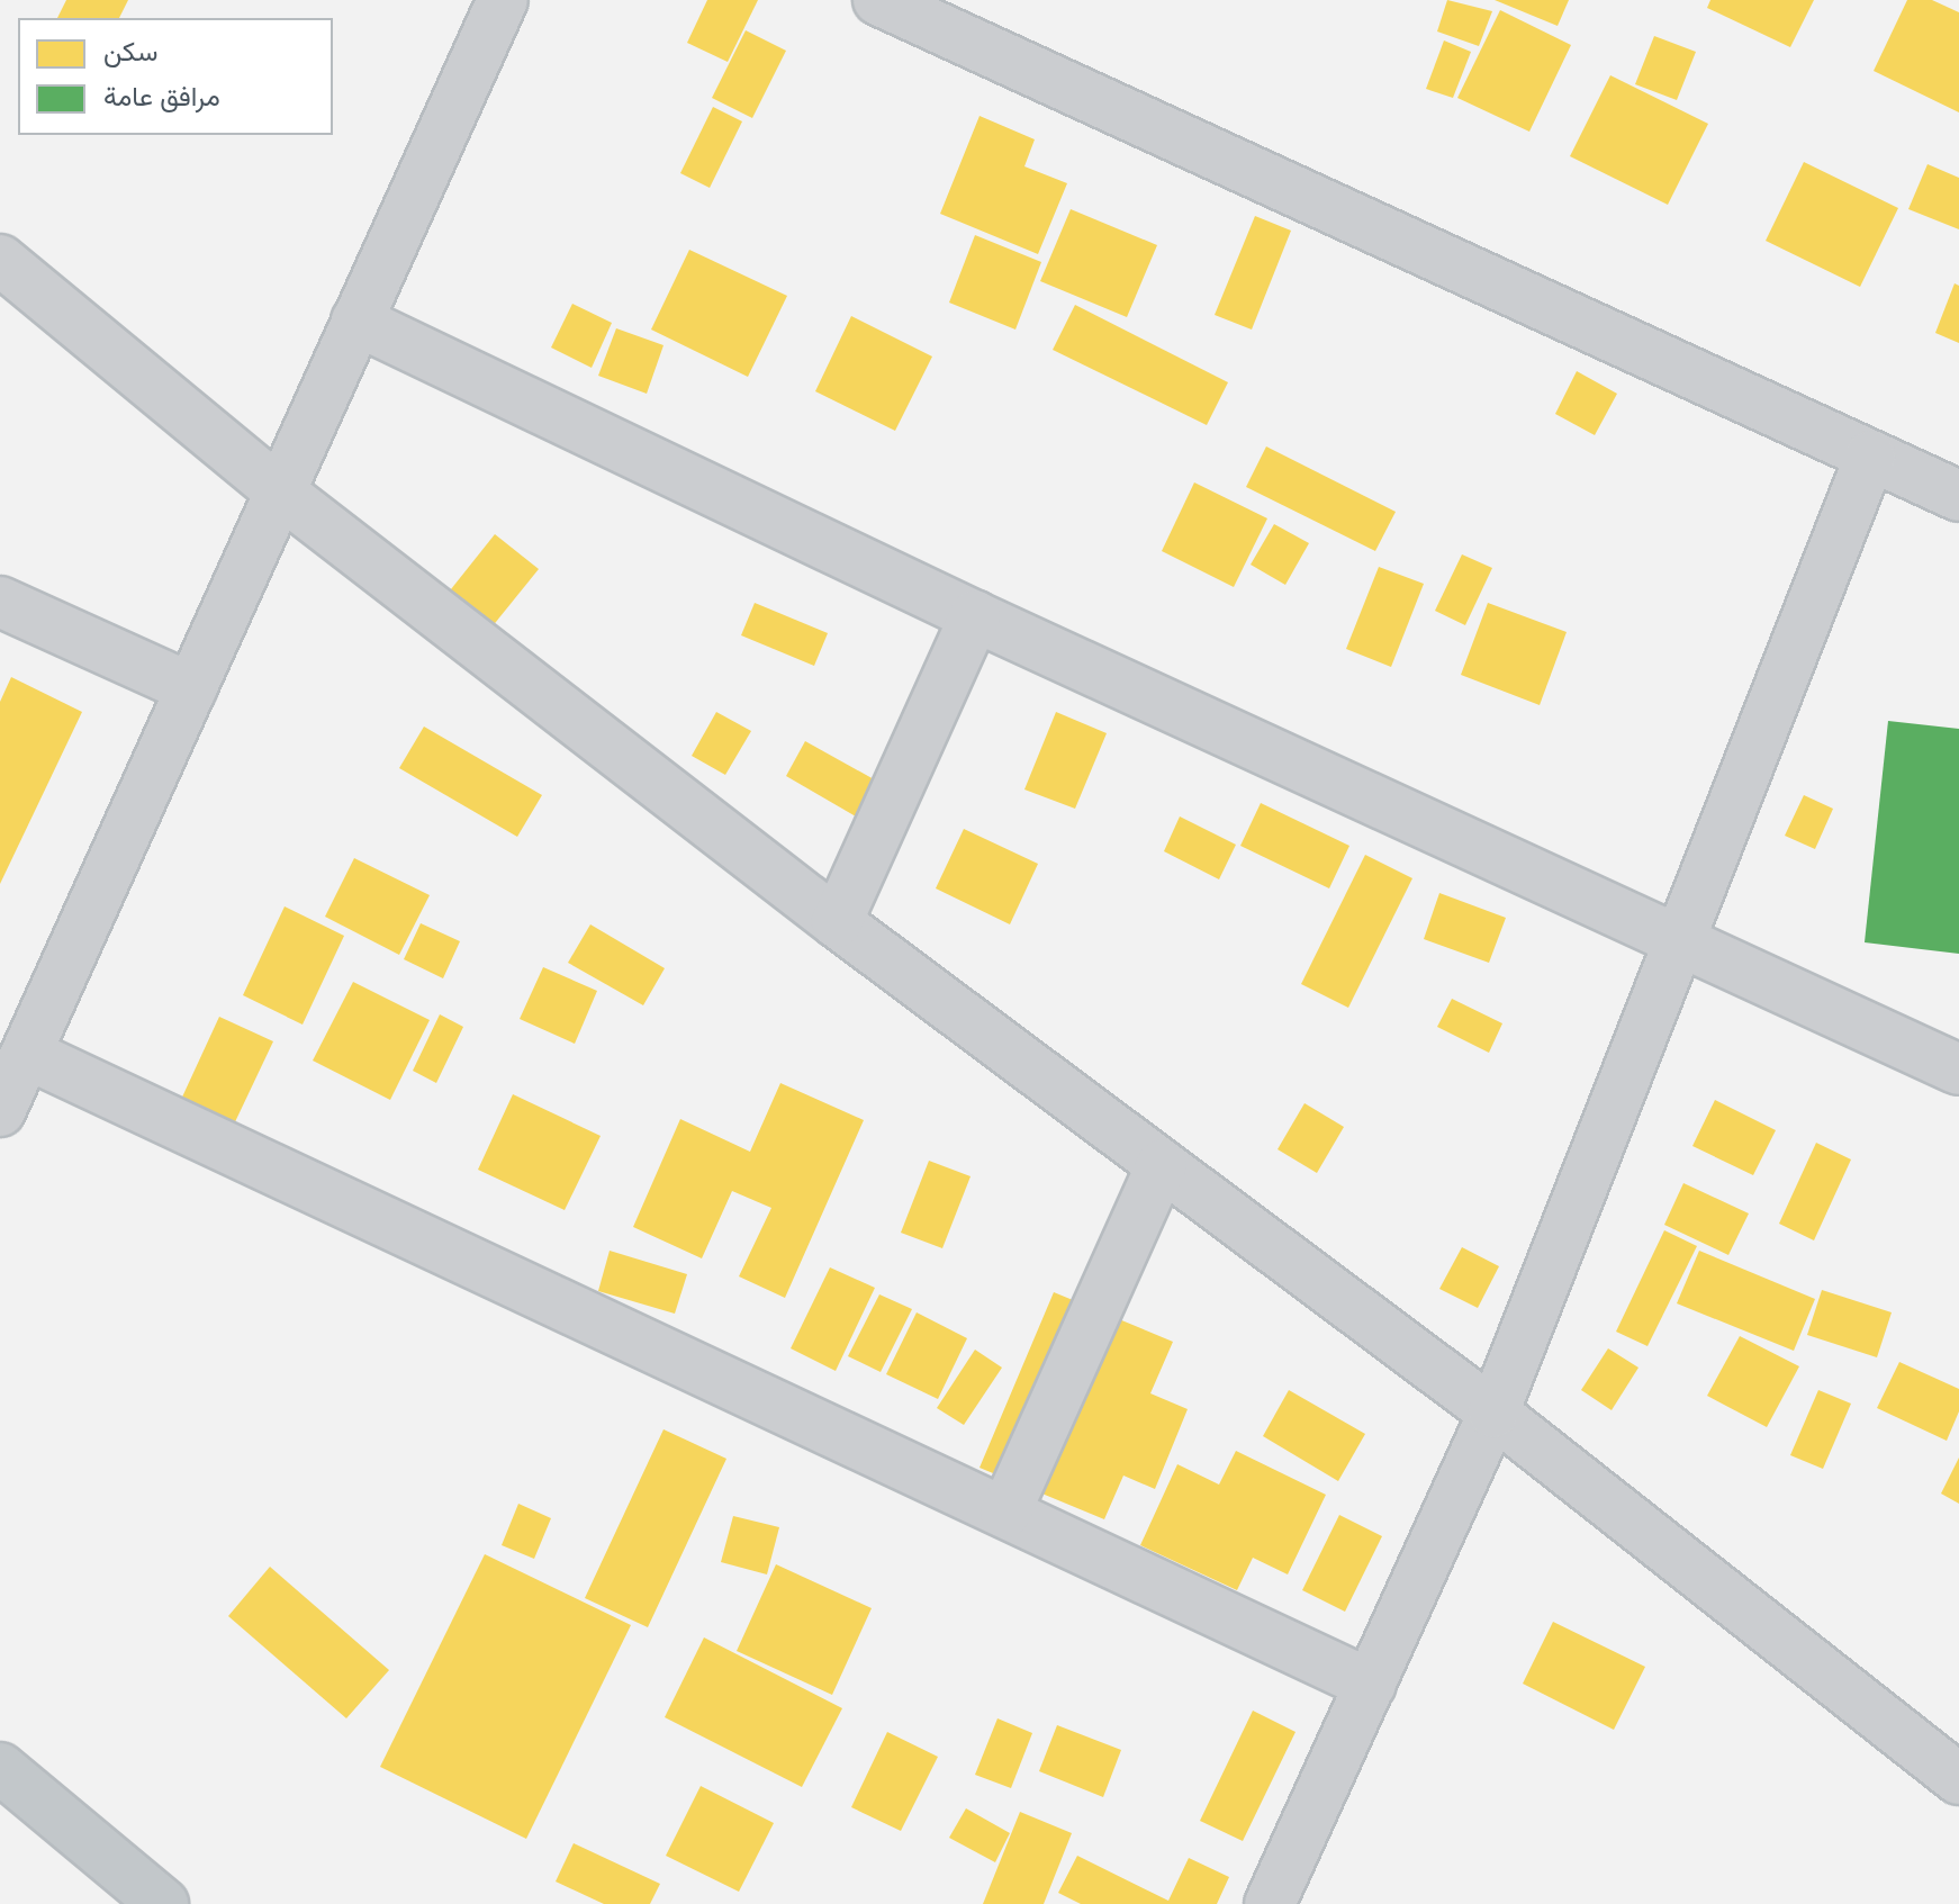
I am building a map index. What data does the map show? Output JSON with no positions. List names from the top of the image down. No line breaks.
{"legend":["سكن","مرافق عامة"]}
